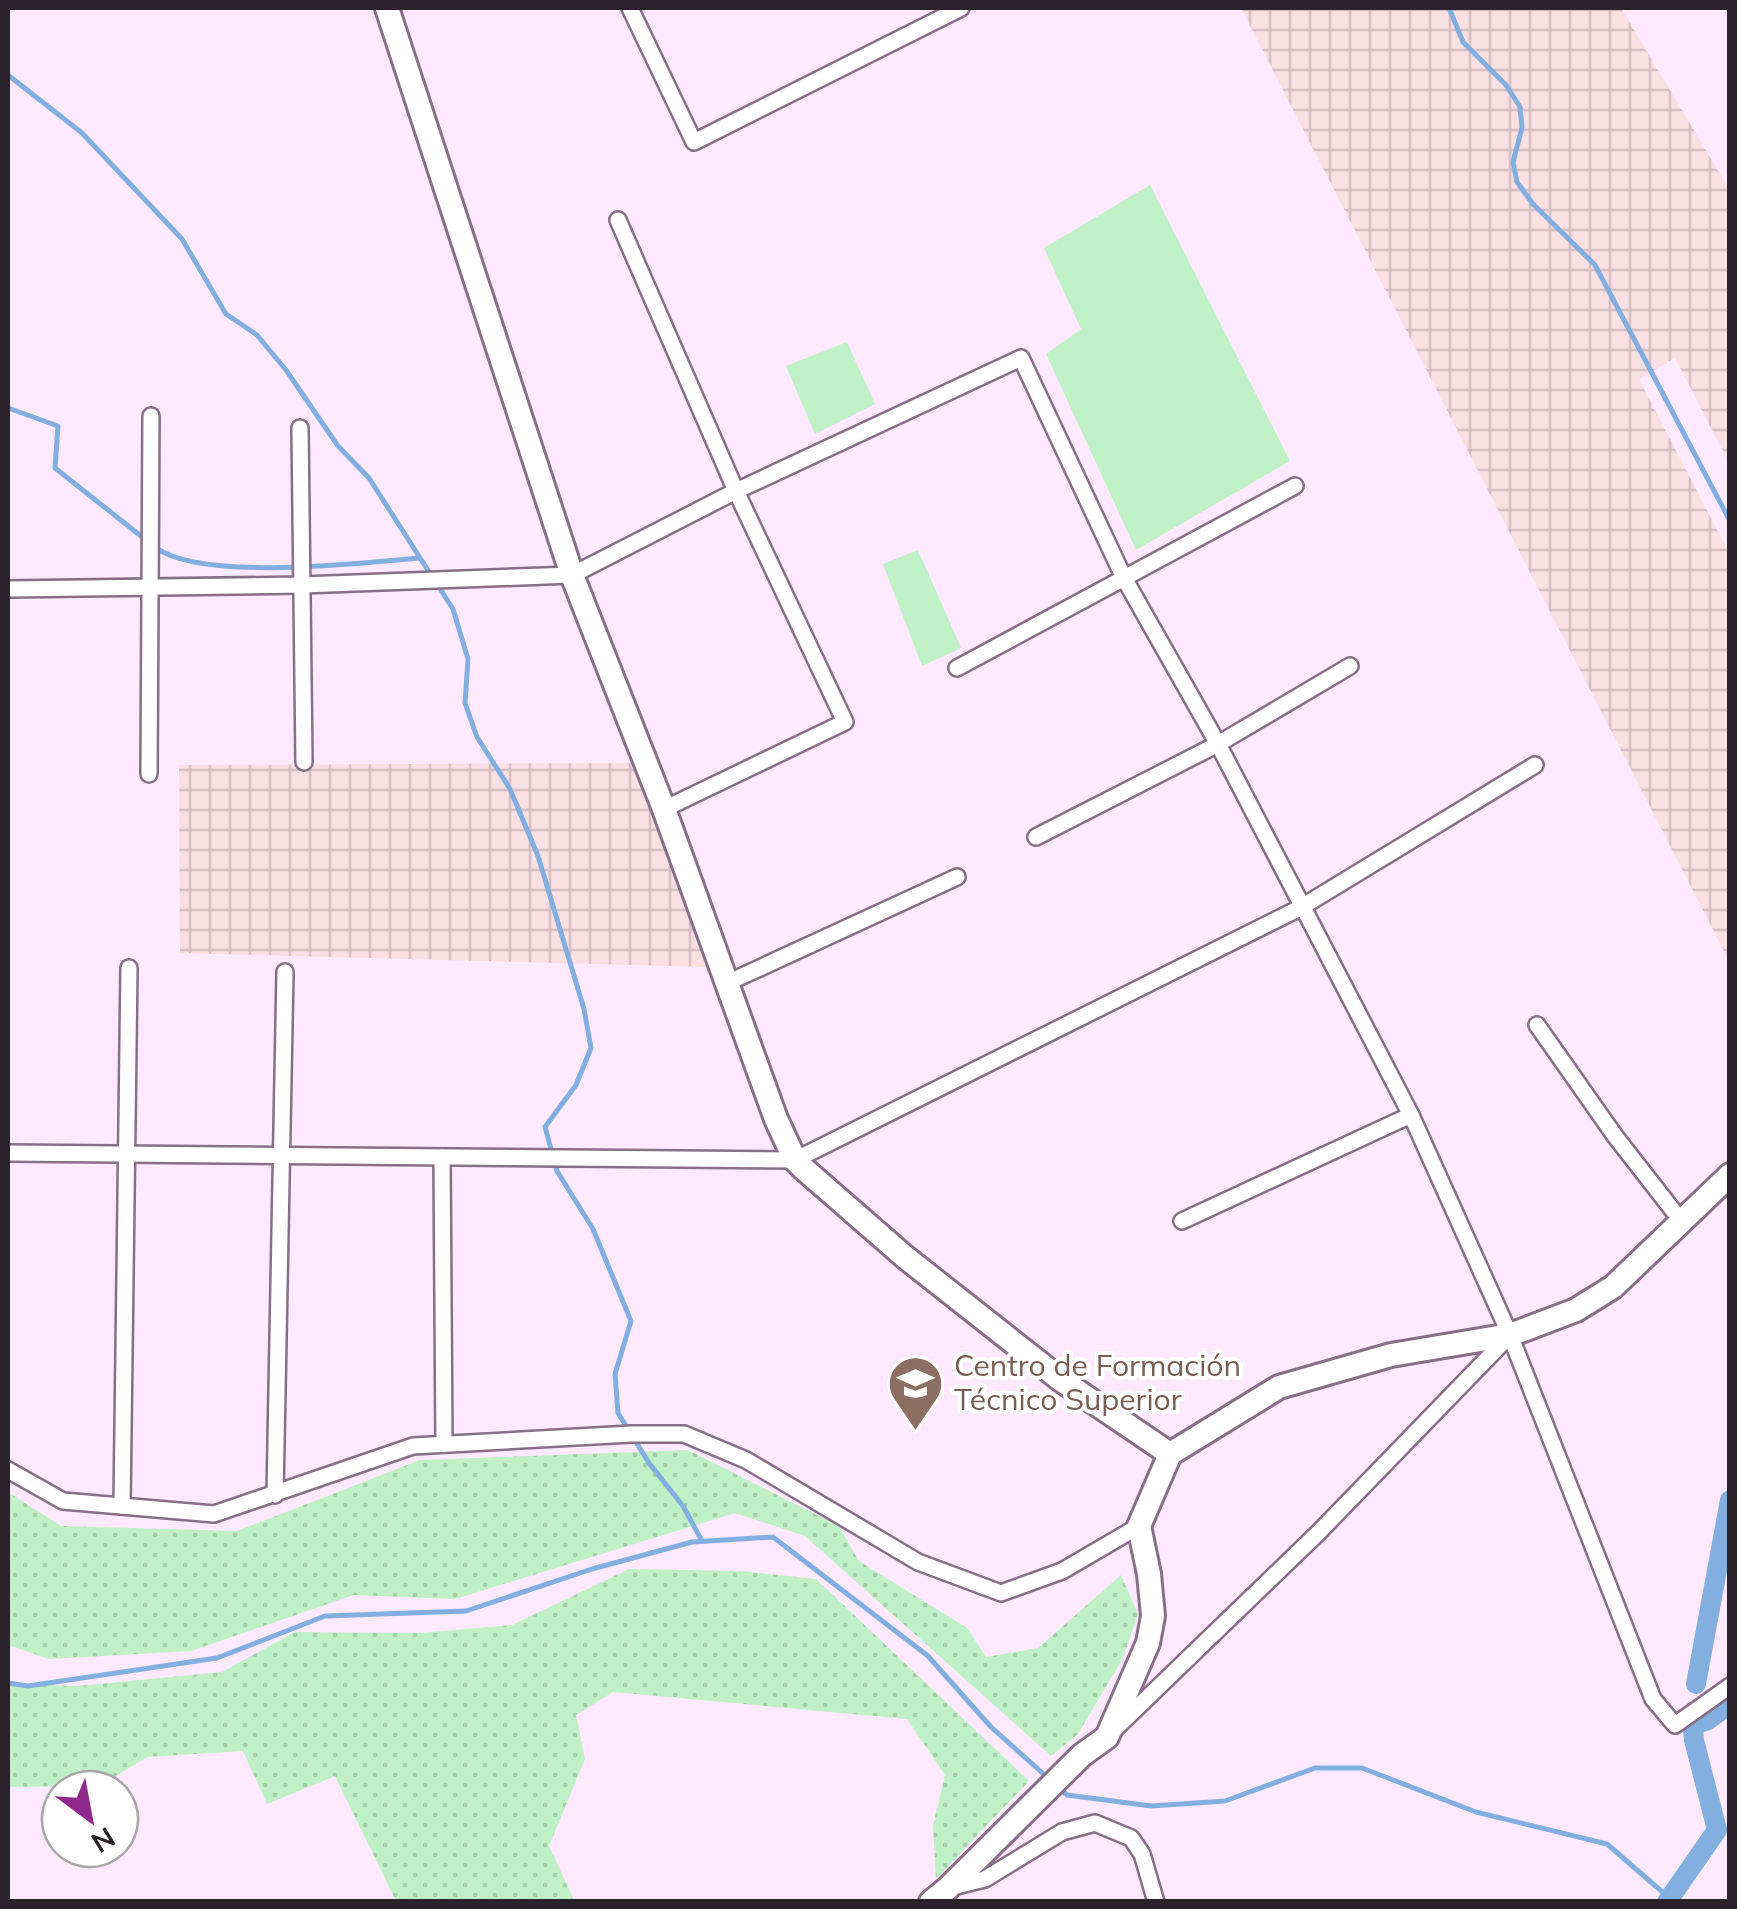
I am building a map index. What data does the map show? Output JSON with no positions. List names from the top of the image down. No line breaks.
{"places":{"school or university":["Centro de Formación Técnico Superior"]},"north":"bottom right"}
